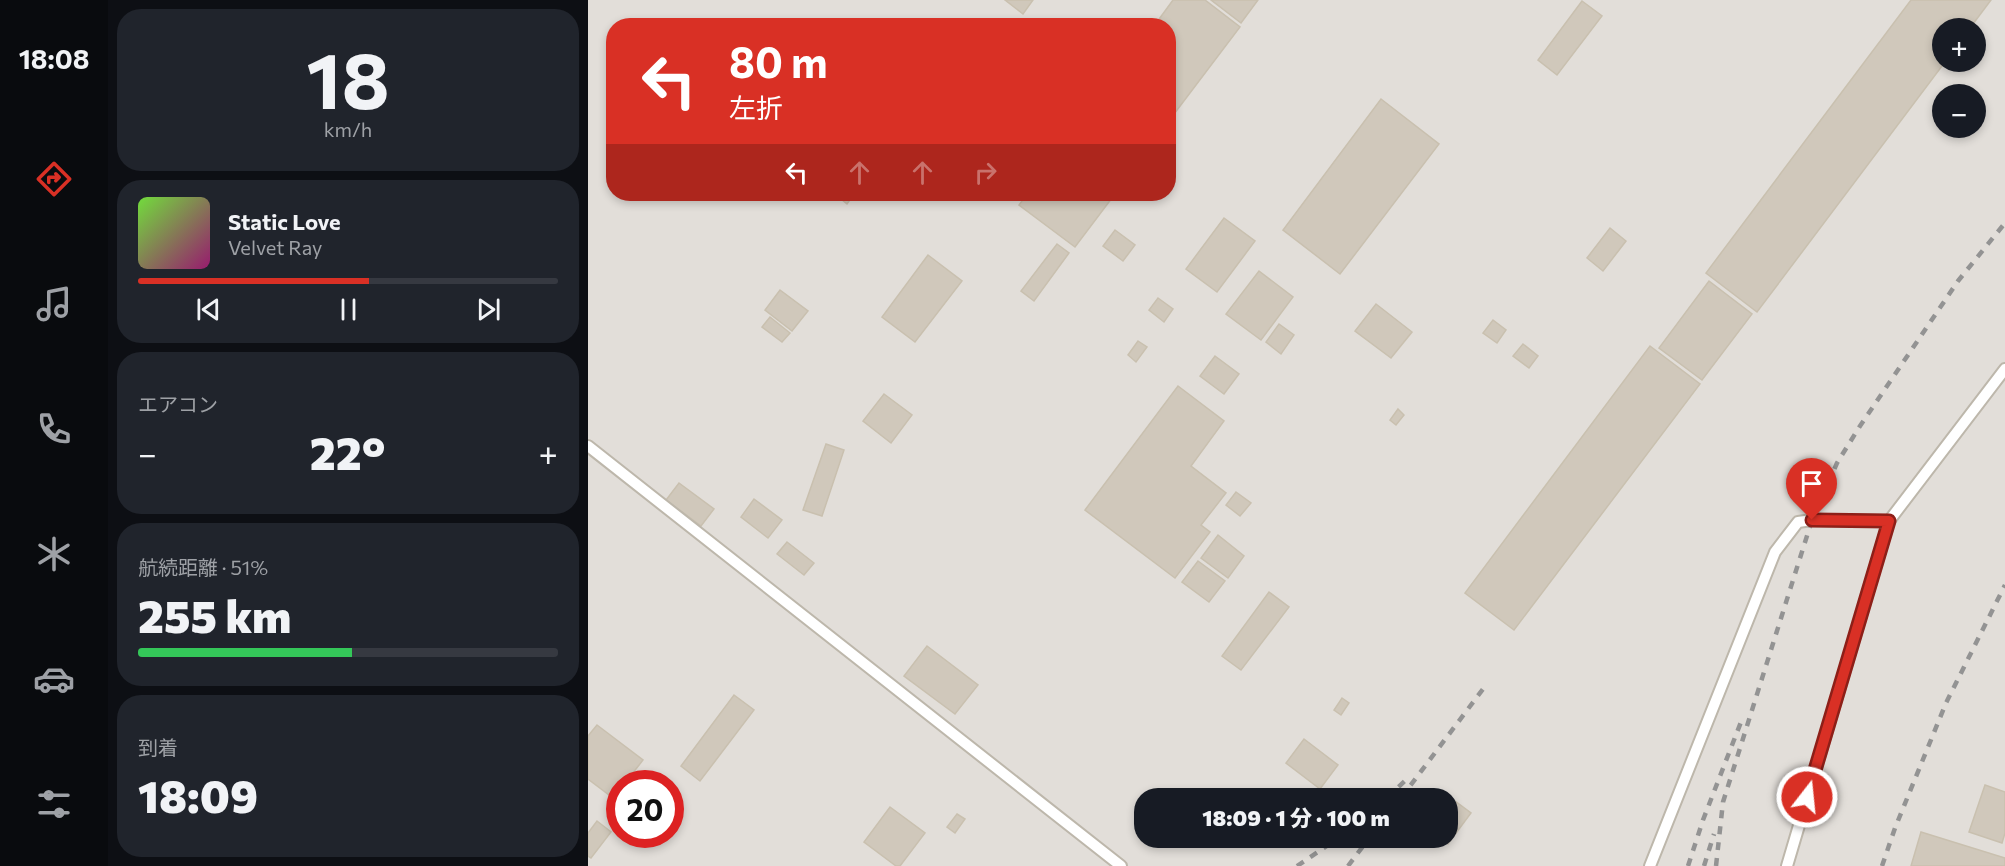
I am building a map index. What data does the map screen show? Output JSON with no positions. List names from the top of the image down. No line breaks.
{"page":{"tabs":"18:08","tile":[["18","km/h"],"エアコン",["航続距離 · 51%","255 km"],["到着","18:09"]],"map_buttons":["+","−"],"turn":["80 m","左折"],"song":["Static Love","Velvet Ray"],"heat":["−","22°","+"],"limit":"20","trip":"18:09 · 1 分 · 100 m"}}
